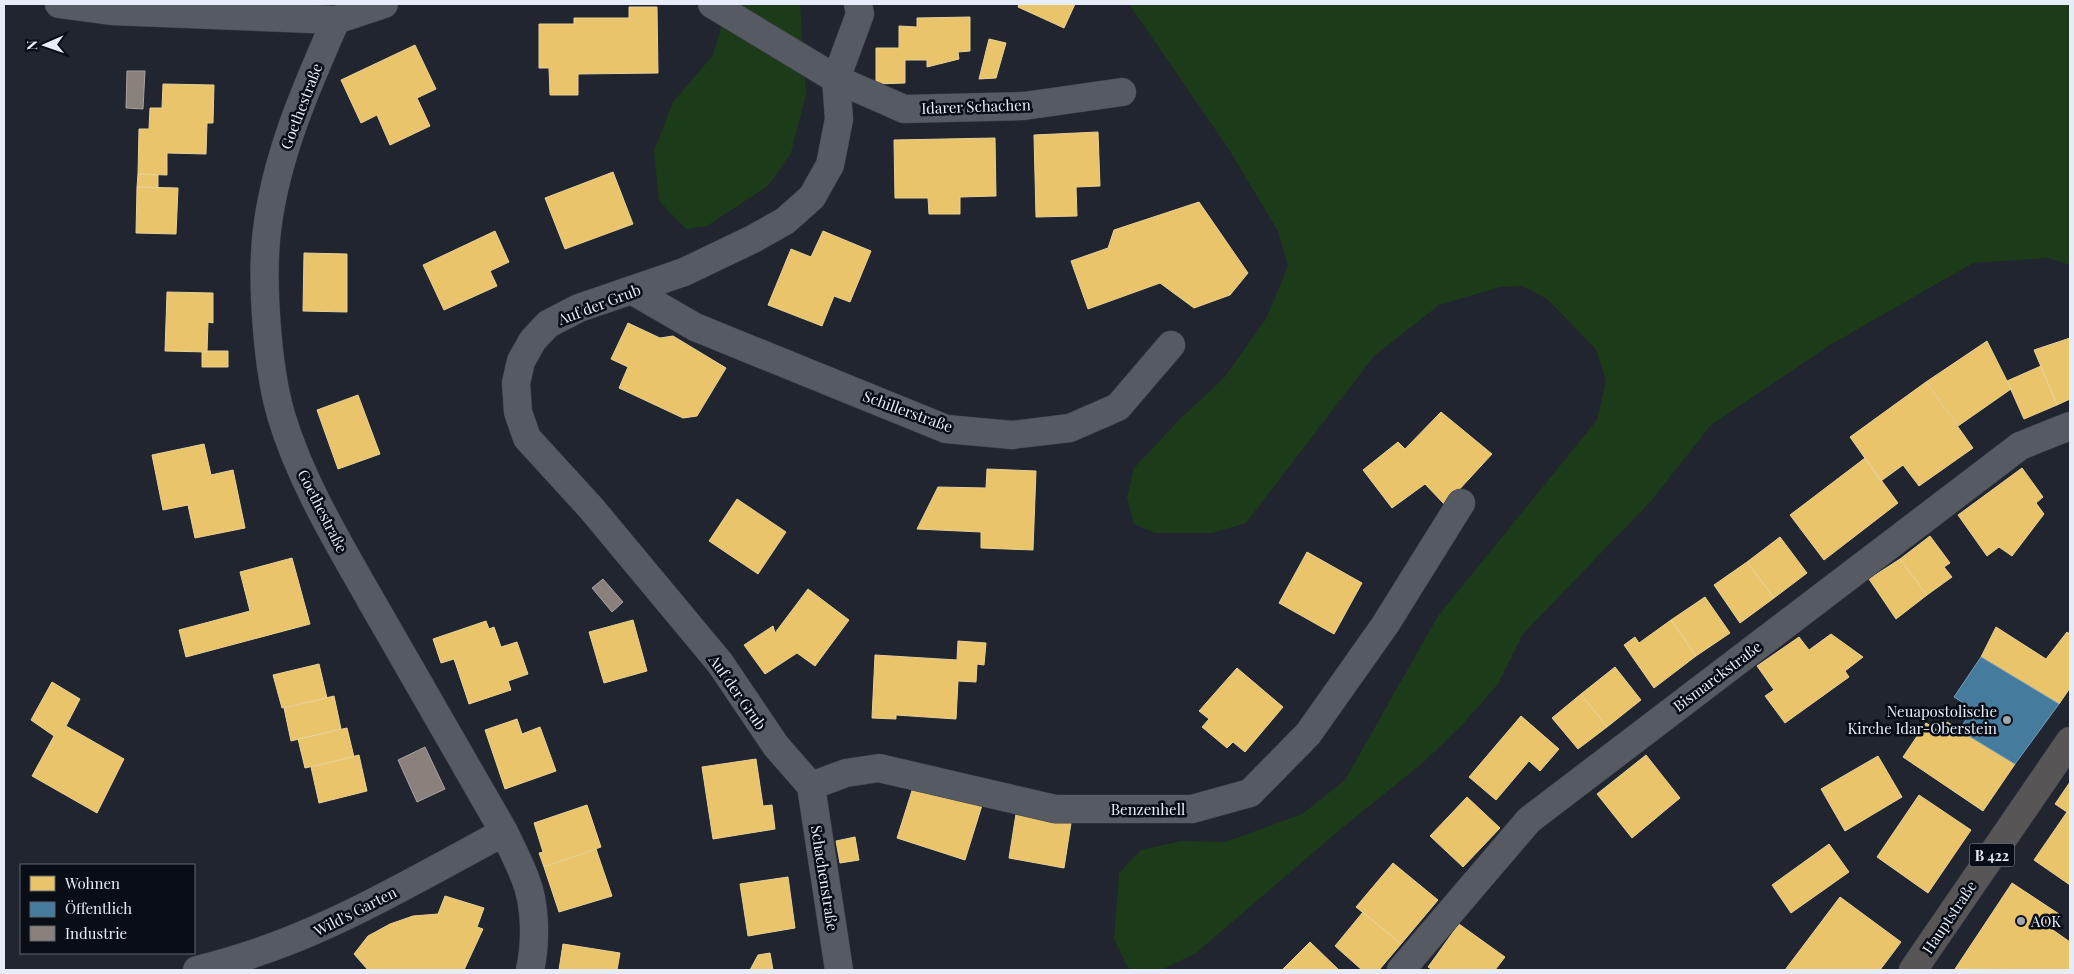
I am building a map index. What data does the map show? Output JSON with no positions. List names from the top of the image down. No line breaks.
{"streets":{"main road":["B 422","Hauptstraße"],"street":["Goethestraße","Idarer Schachen","Auf der Grub","Schillerstraße","Bismarckstraße","Benzenhell","Schachenstraße","Wild's Garten"]},"crossings":[["Goethestraße","Wild's Garten"],["Idarer Schachen","Auf der Grub"],["Auf der Grub","Schillerstraße"],["Auf der Grub","Benzenhell"],["Auf der Grub","Schachenstraße"],["Benzenhell","Schachenstraße"]],"places":["Neuapostolische Kirche Idar-Oberstein","AOK"],"legend":["Wohnen","Öffentlich","Industrie"],"north":"left"}
